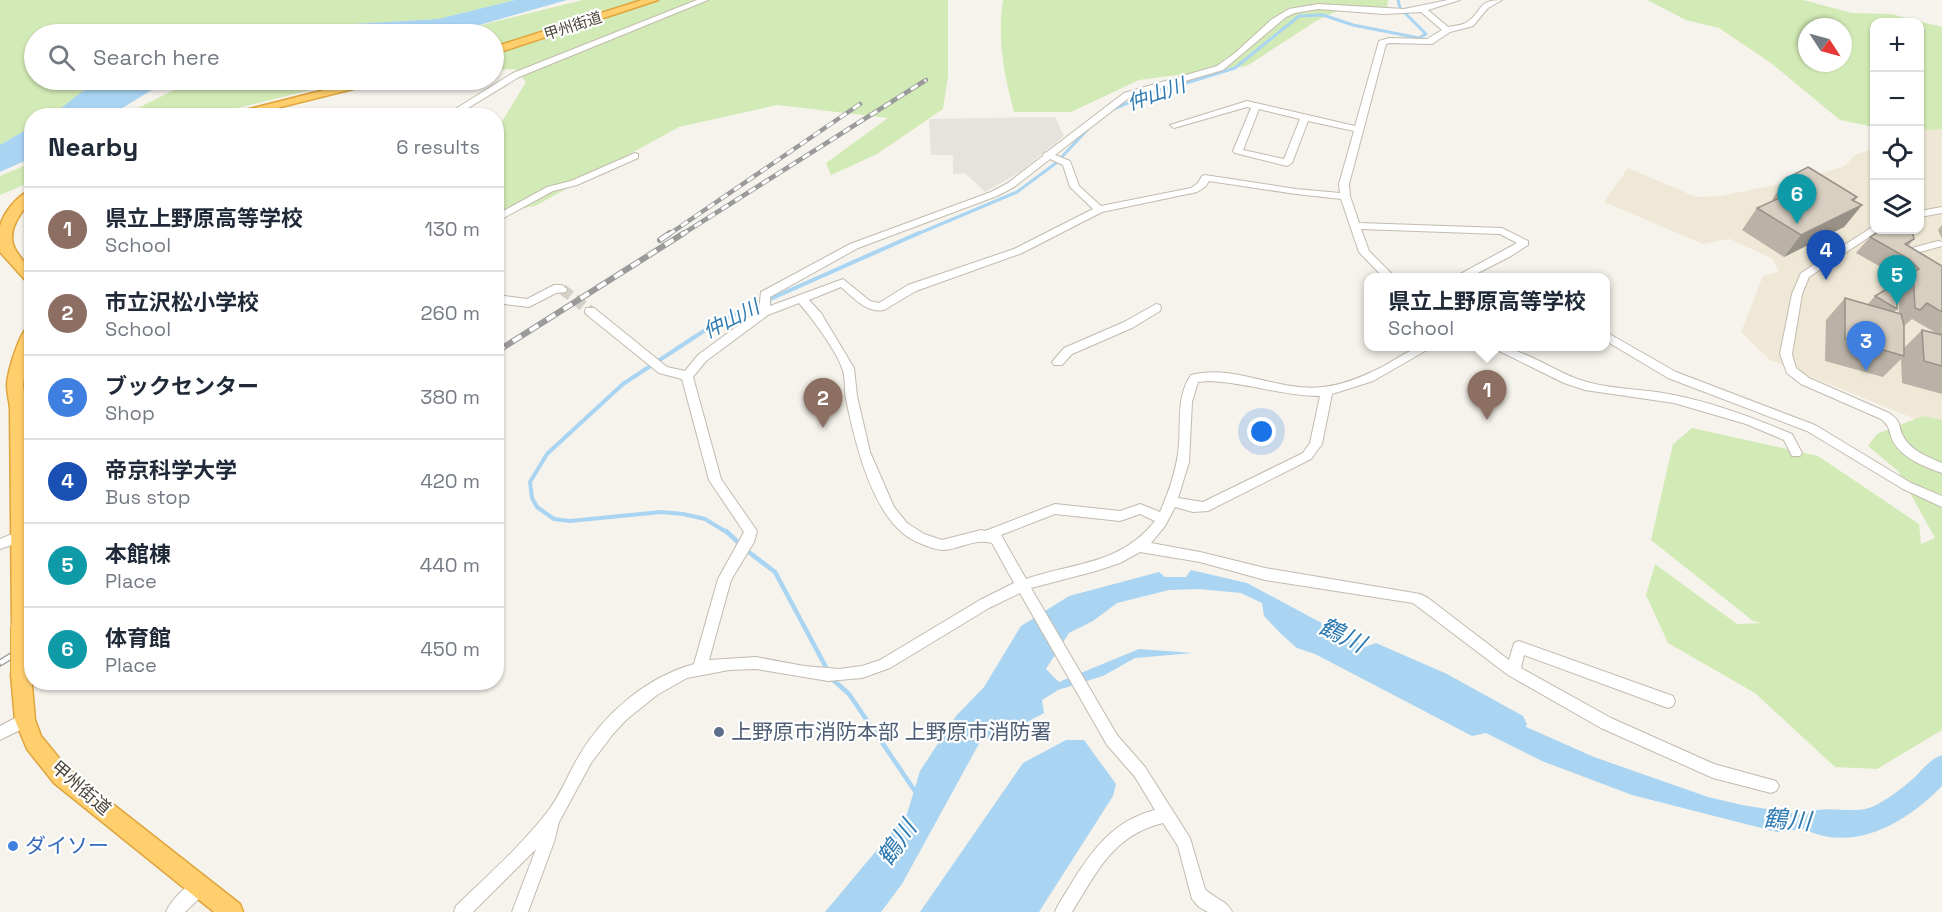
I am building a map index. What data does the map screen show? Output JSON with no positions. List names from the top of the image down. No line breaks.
{"streets":{"highway":["甲州街道"]},"water":["仲山川","鶴川"],"places":["上野原市消防本部 上野原市消防署","ダイソー"],"north":"bottom right","page":{"map_buttons":["+","−"],"search":"Search here","heading":["Nearby","6 results"],"pins":["6","4","5","3","1","2"],"list":[{"mark":"1","name":"県立上野原高等学校","note":"School","value":"130 m"},{"mark":"2","name":"市立沢松小学校","note":"School","value":"260 m"},{"mark":"3","name":"ブックセンター","note":"Shop","value":"380 m"},{"mark":"4","name":"帝京科学大学","note":"Bus stop","value":"420 m"},{"mark":"5","name":"本館棟","note":"Place","value":"440 m"},{"mark":"6","name":"体育館","note":"Place","value":"450 m"}],"popup":["県立上野原高等学校","School"]}}
